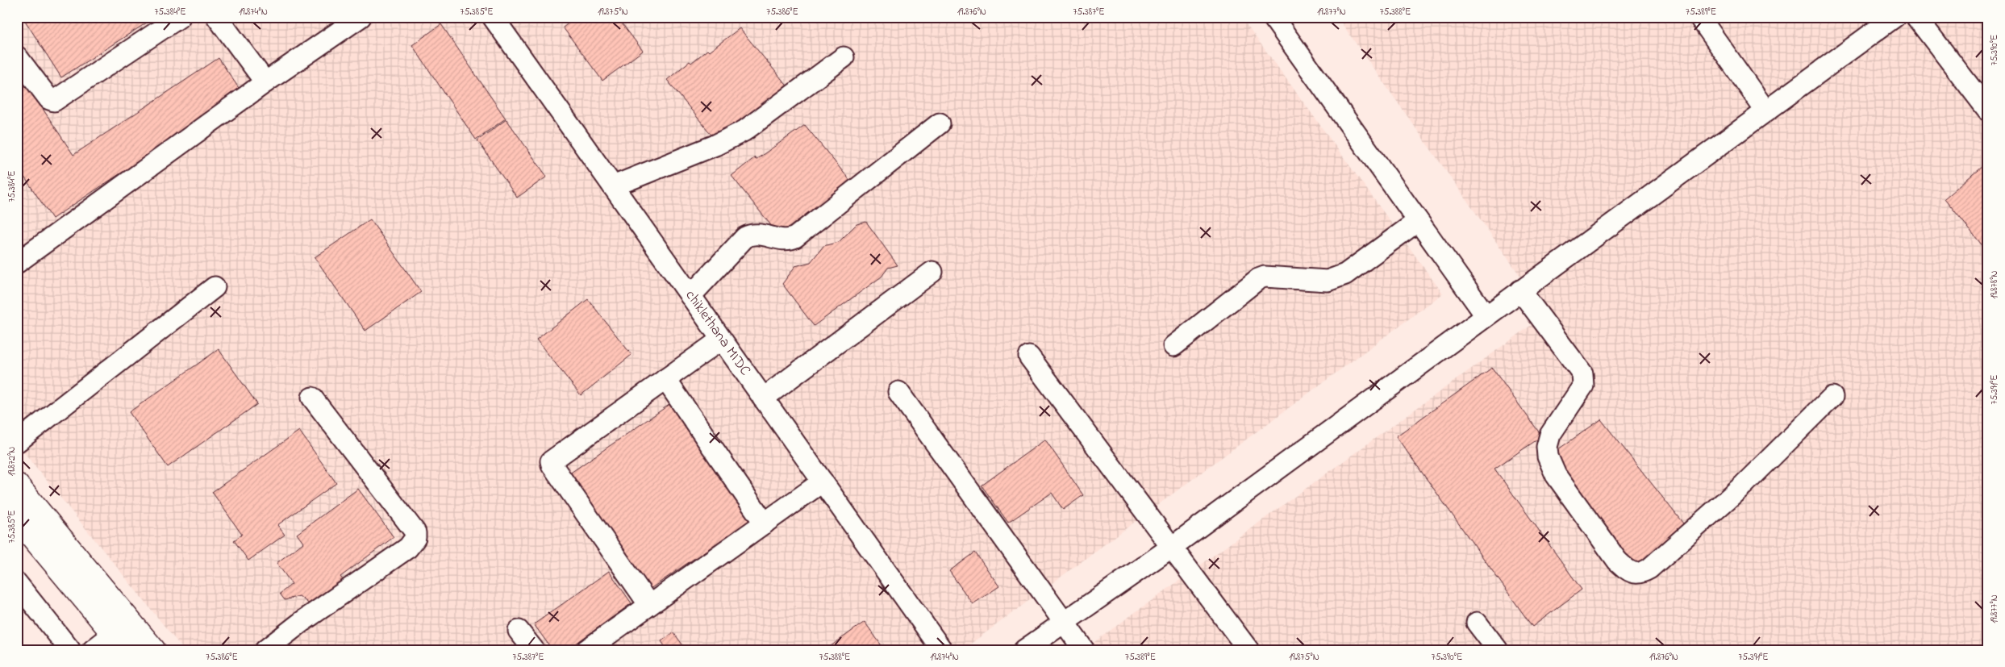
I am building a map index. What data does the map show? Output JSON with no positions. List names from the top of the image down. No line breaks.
{"streets":{"street":["chiklethana MIDC"]},"coordinates":["75.384°E","19.874°N","75.385°E","19.875°N","75.386°E","19.876°N","75.387°E","19.877°N","75.388°E","75.389°E","75.390°E","19.878°N","75.391°E","19.872°N"]}
